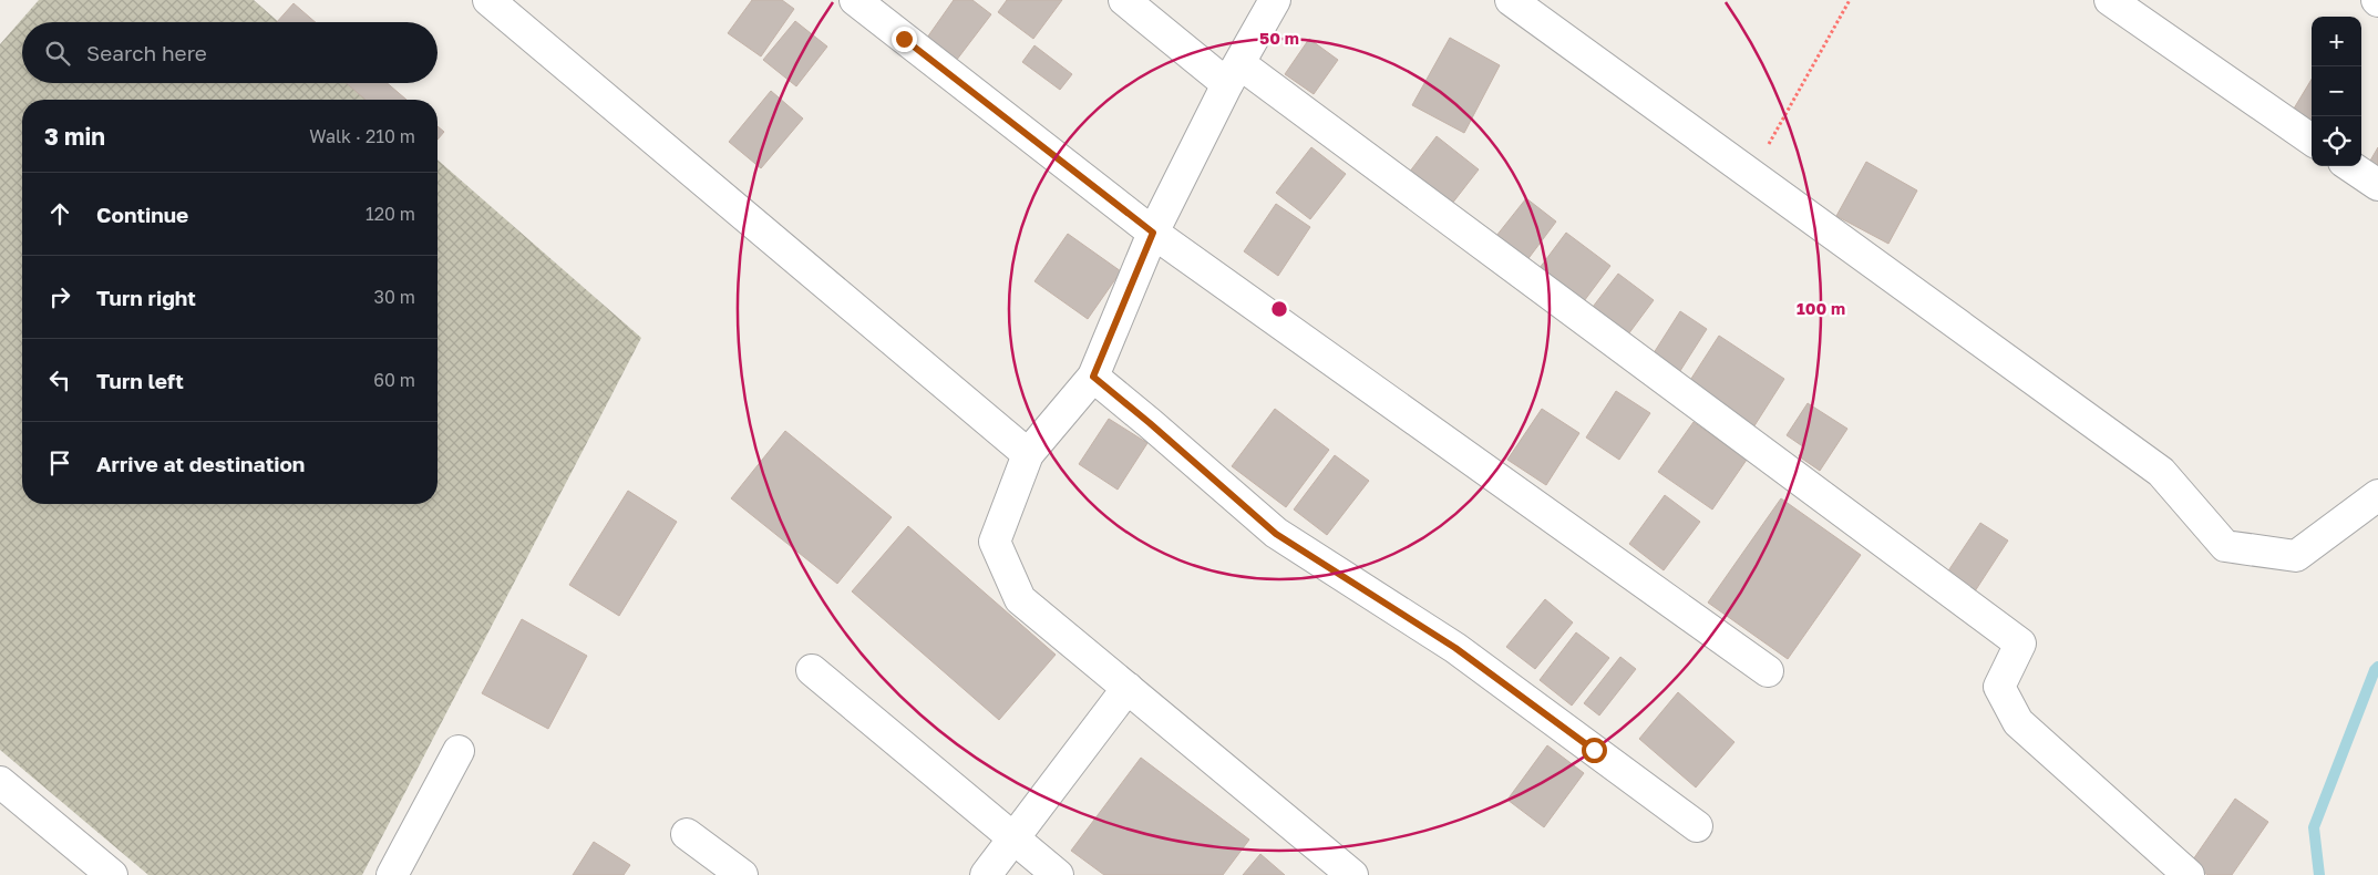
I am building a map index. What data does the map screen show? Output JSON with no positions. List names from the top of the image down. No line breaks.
{"page":{"map_buttons":["+","−"],"search":"Search here","heading":["3 min","Walk · 210 m"],"list":[["Continue","120 m"],["Turn right","30 m"],["Turn left","60 m"],"Arrive at destination"]},"rings":["50 m","100 m"]}
